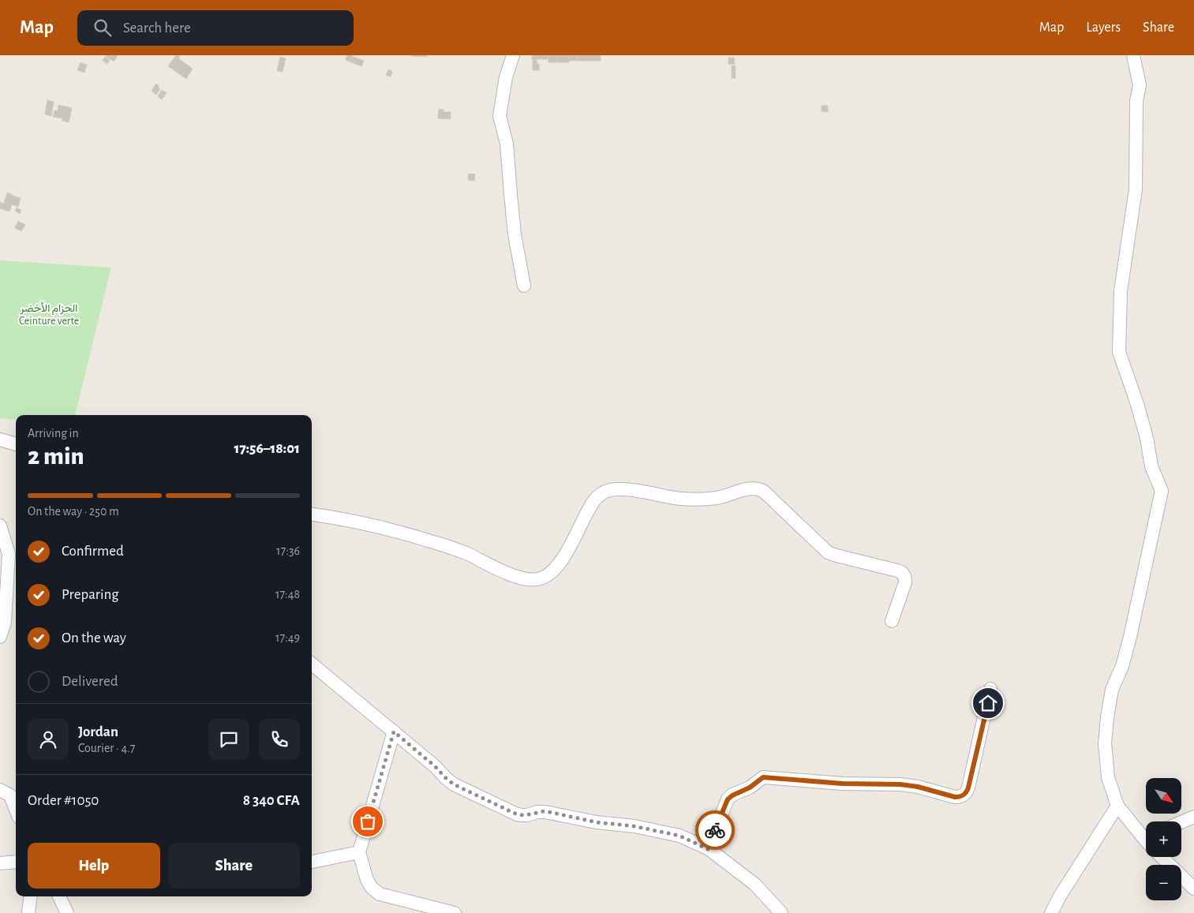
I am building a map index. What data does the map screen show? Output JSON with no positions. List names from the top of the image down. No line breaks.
{"parks":["الحزام الأخضر Ceinture verte"],"north":"bottom right","page":{"header":"Map","search":"Search here","nav":["Map","Layers","Share"],"heading":["2 min","Arriving in","17:56–18:01"],"panel":["Jordan","Courier · 4.7","Order #1050","8 340 CFA"],"bar":"On the way · 250 m","list":[["Confirmed","17:36"],["Preparing","17:48"],["On the way","17:49"],"Delivered"],"map_buttons":["+","−"],"buttons":["Help","Share"]}}
